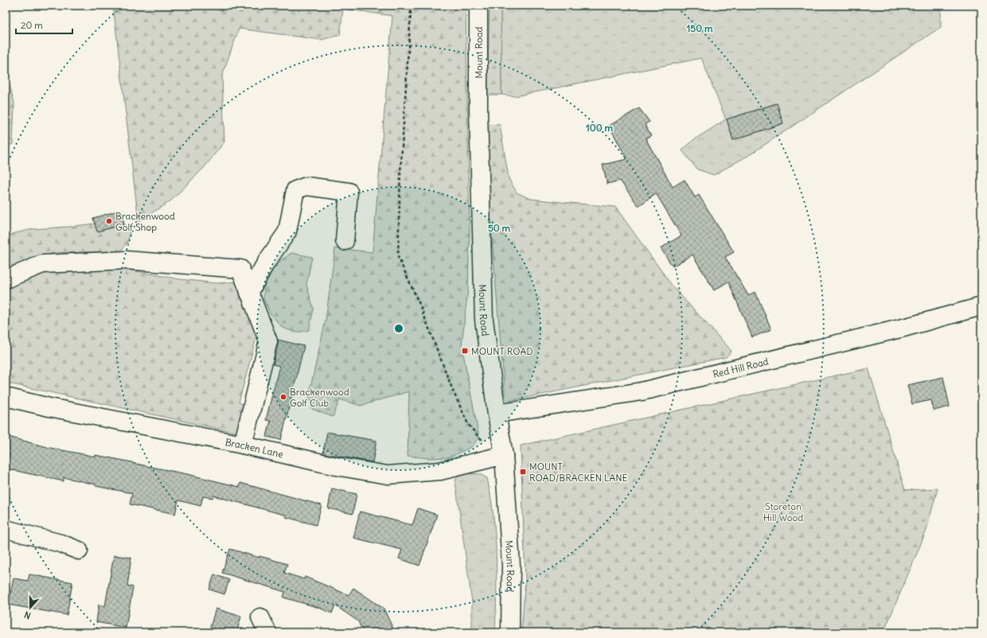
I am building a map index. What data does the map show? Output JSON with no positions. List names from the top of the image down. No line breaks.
{"streets":{"street":["Mount Road","Red Hill Road","Bracken Lane"]},"crossings":[["Mount Road","Red Hill Road"],["Mount Road","Bracken Lane"]],"parks":["Storeton Hill Wood"],"places":{"other":["Brackenwood Golf Shop","Brackenwood Golf Club"],"transit":["MOUNT ROAD","MOUNT ROAD/BRACKEN LANE"]},"scale_bar":"20 m","north":"bottom","rings":["150 m","100 m","50 m"]}
